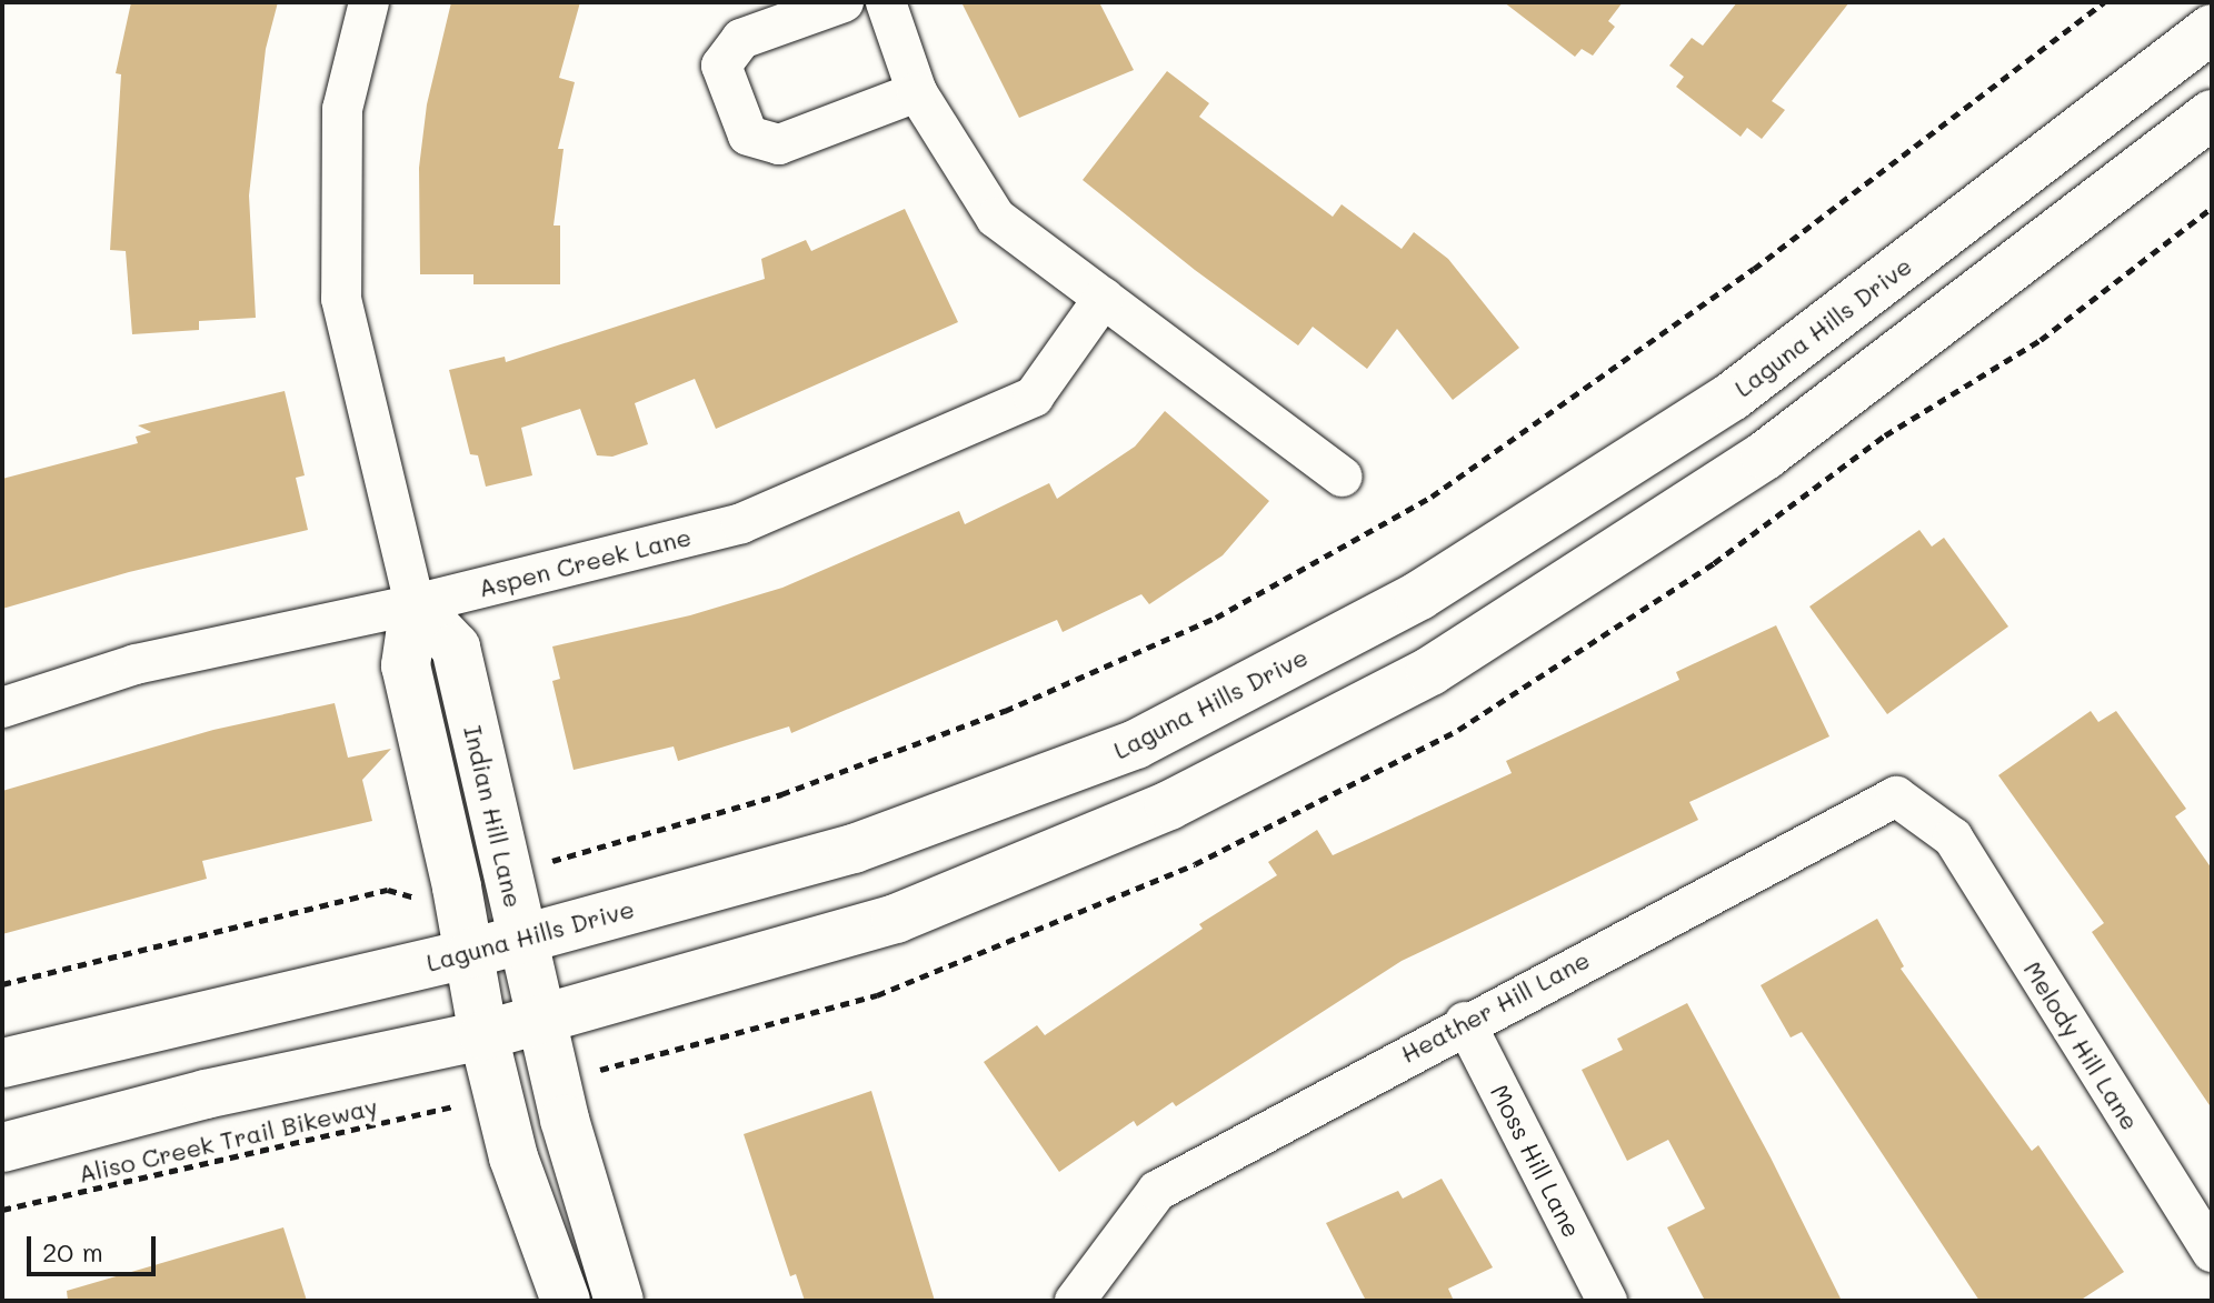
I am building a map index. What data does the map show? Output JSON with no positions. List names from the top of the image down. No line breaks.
{"streets":{"main road":["Laguna Hills Drive","Indian Hill Lane"],"street":["Aspen Creek Lane","Heather Hill Lane","Melody Hill Lane","Moss Hill Lane"],"path":["Aliso Creek Trail Bikeway"]},"crossings":[["Laguna Hills Drive","Indian Hill Lane"],["Aspen Creek Lane","Indian Hill Lane"],["Heather Hill Lane","Melody Hill Lane"],["Heather Hill Lane","Moss Hill Lane"]],"scale_bar":"20 m"}
